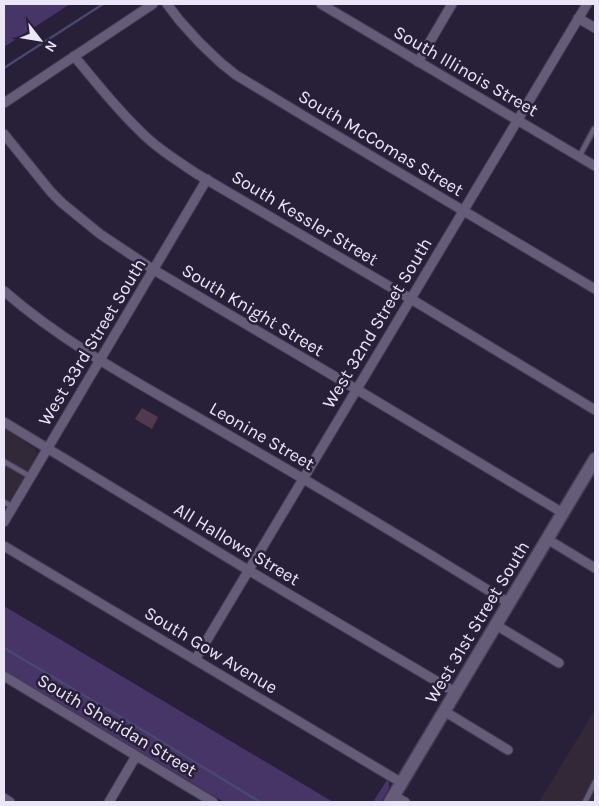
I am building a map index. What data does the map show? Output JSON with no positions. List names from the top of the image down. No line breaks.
{"streets":{"street":["South Illinois Street","South McComas Street","South Kessler Street","South Knight Street","West 32nd Street South","West 33rd Street South","Leonine Street","All Hallows Street","West 31st Street South","South Gow Avenue","South Sheridan Street"]},"crossings":[["South Illinois Street","West 32nd Street South"],["South McComas Street","West 32nd Street South"],["South Kessler Street","West 32nd Street South"],["South Kessler Street","West 33rd Street South"],["South Knight Street","West 32nd Street South"],["South Knight Street","West 33rd Street South"],["South Knight Street","West 31st Street South"],["West 32nd Street South","Leonine Street"],["West 32nd Street South","All Hallows Street"],["West 32nd Street South","South Gow Avenue"],["West 33rd Street South","Leonine Street"],["West 33rd Street South","All Hallows Street"],["Leonine Street","West 31st Street South"],["All Hallows Street","West 31st Street South"],["West 31st Street South","South Gow Avenue"]],"north":"bottom right"}
